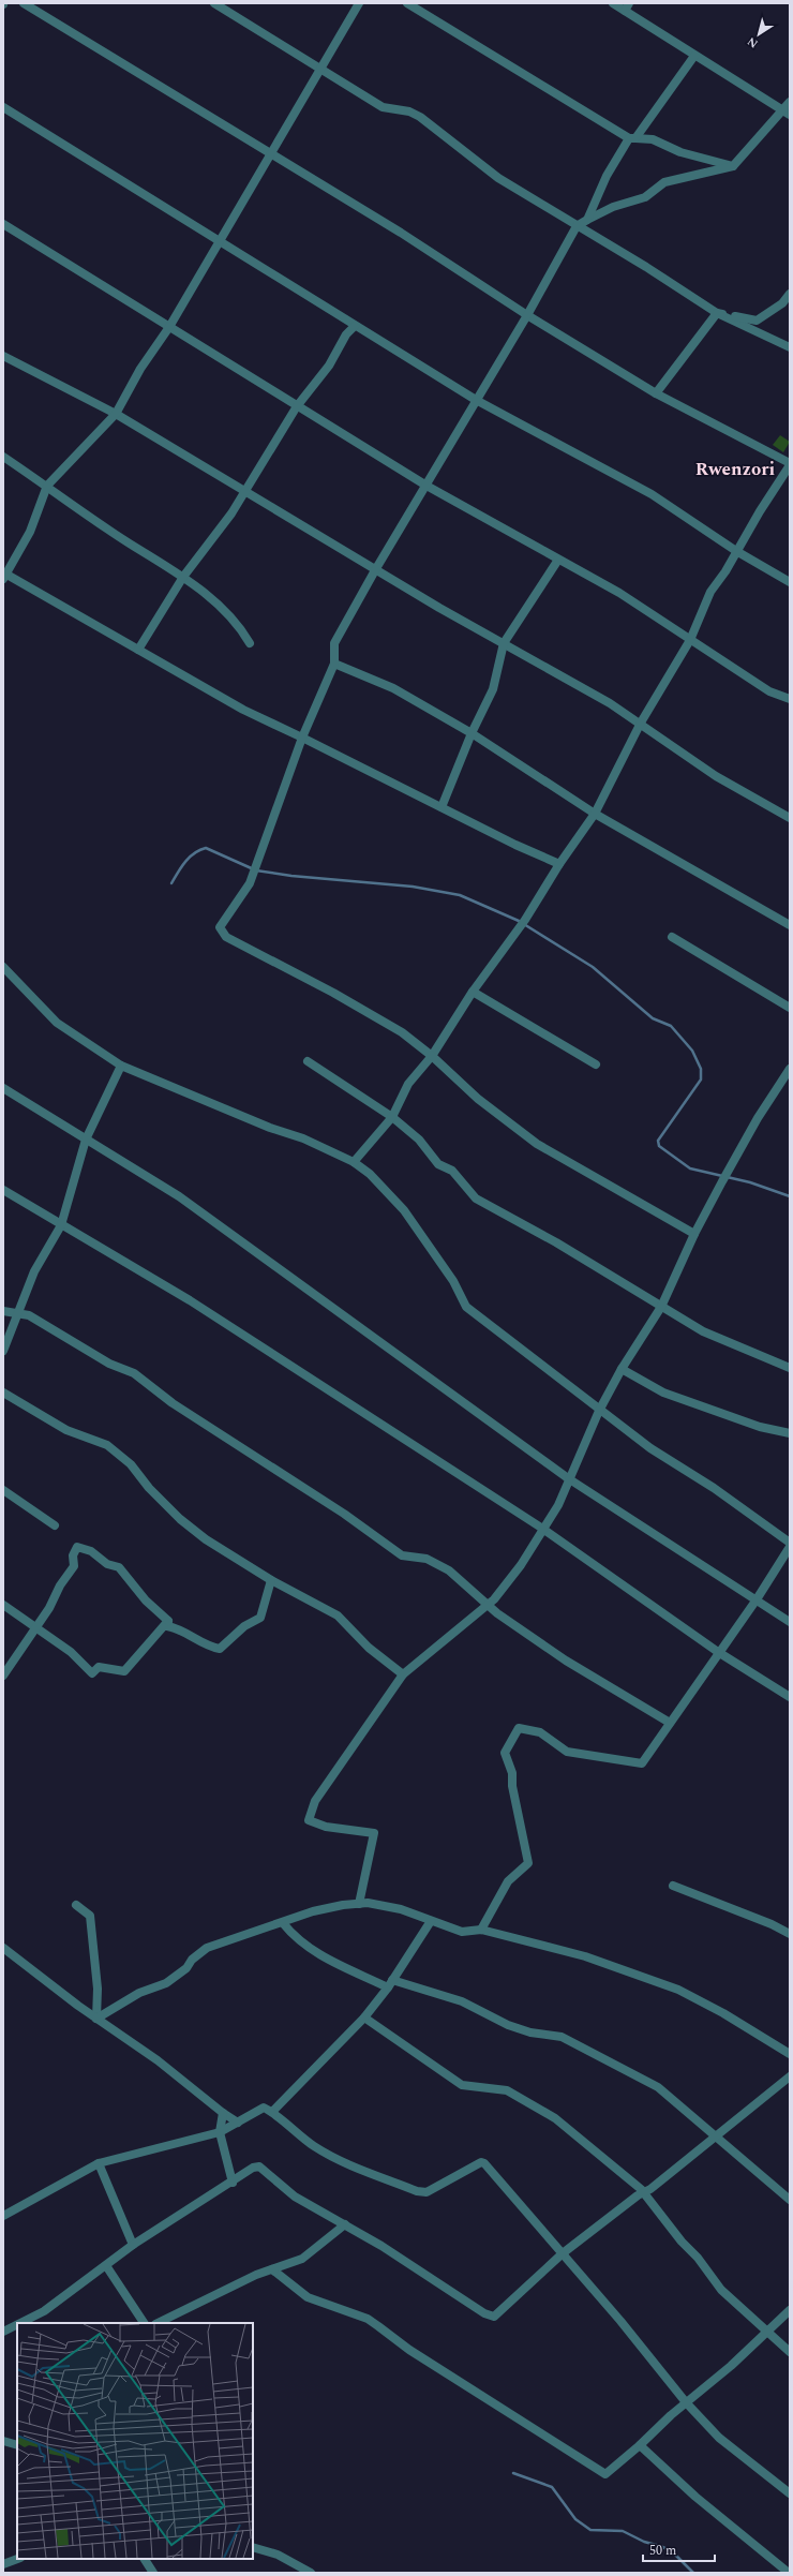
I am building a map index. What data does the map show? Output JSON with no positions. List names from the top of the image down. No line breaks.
{"districts":["Rwenzori"],"scale_bar":"50 m","north":"bottom left"}
